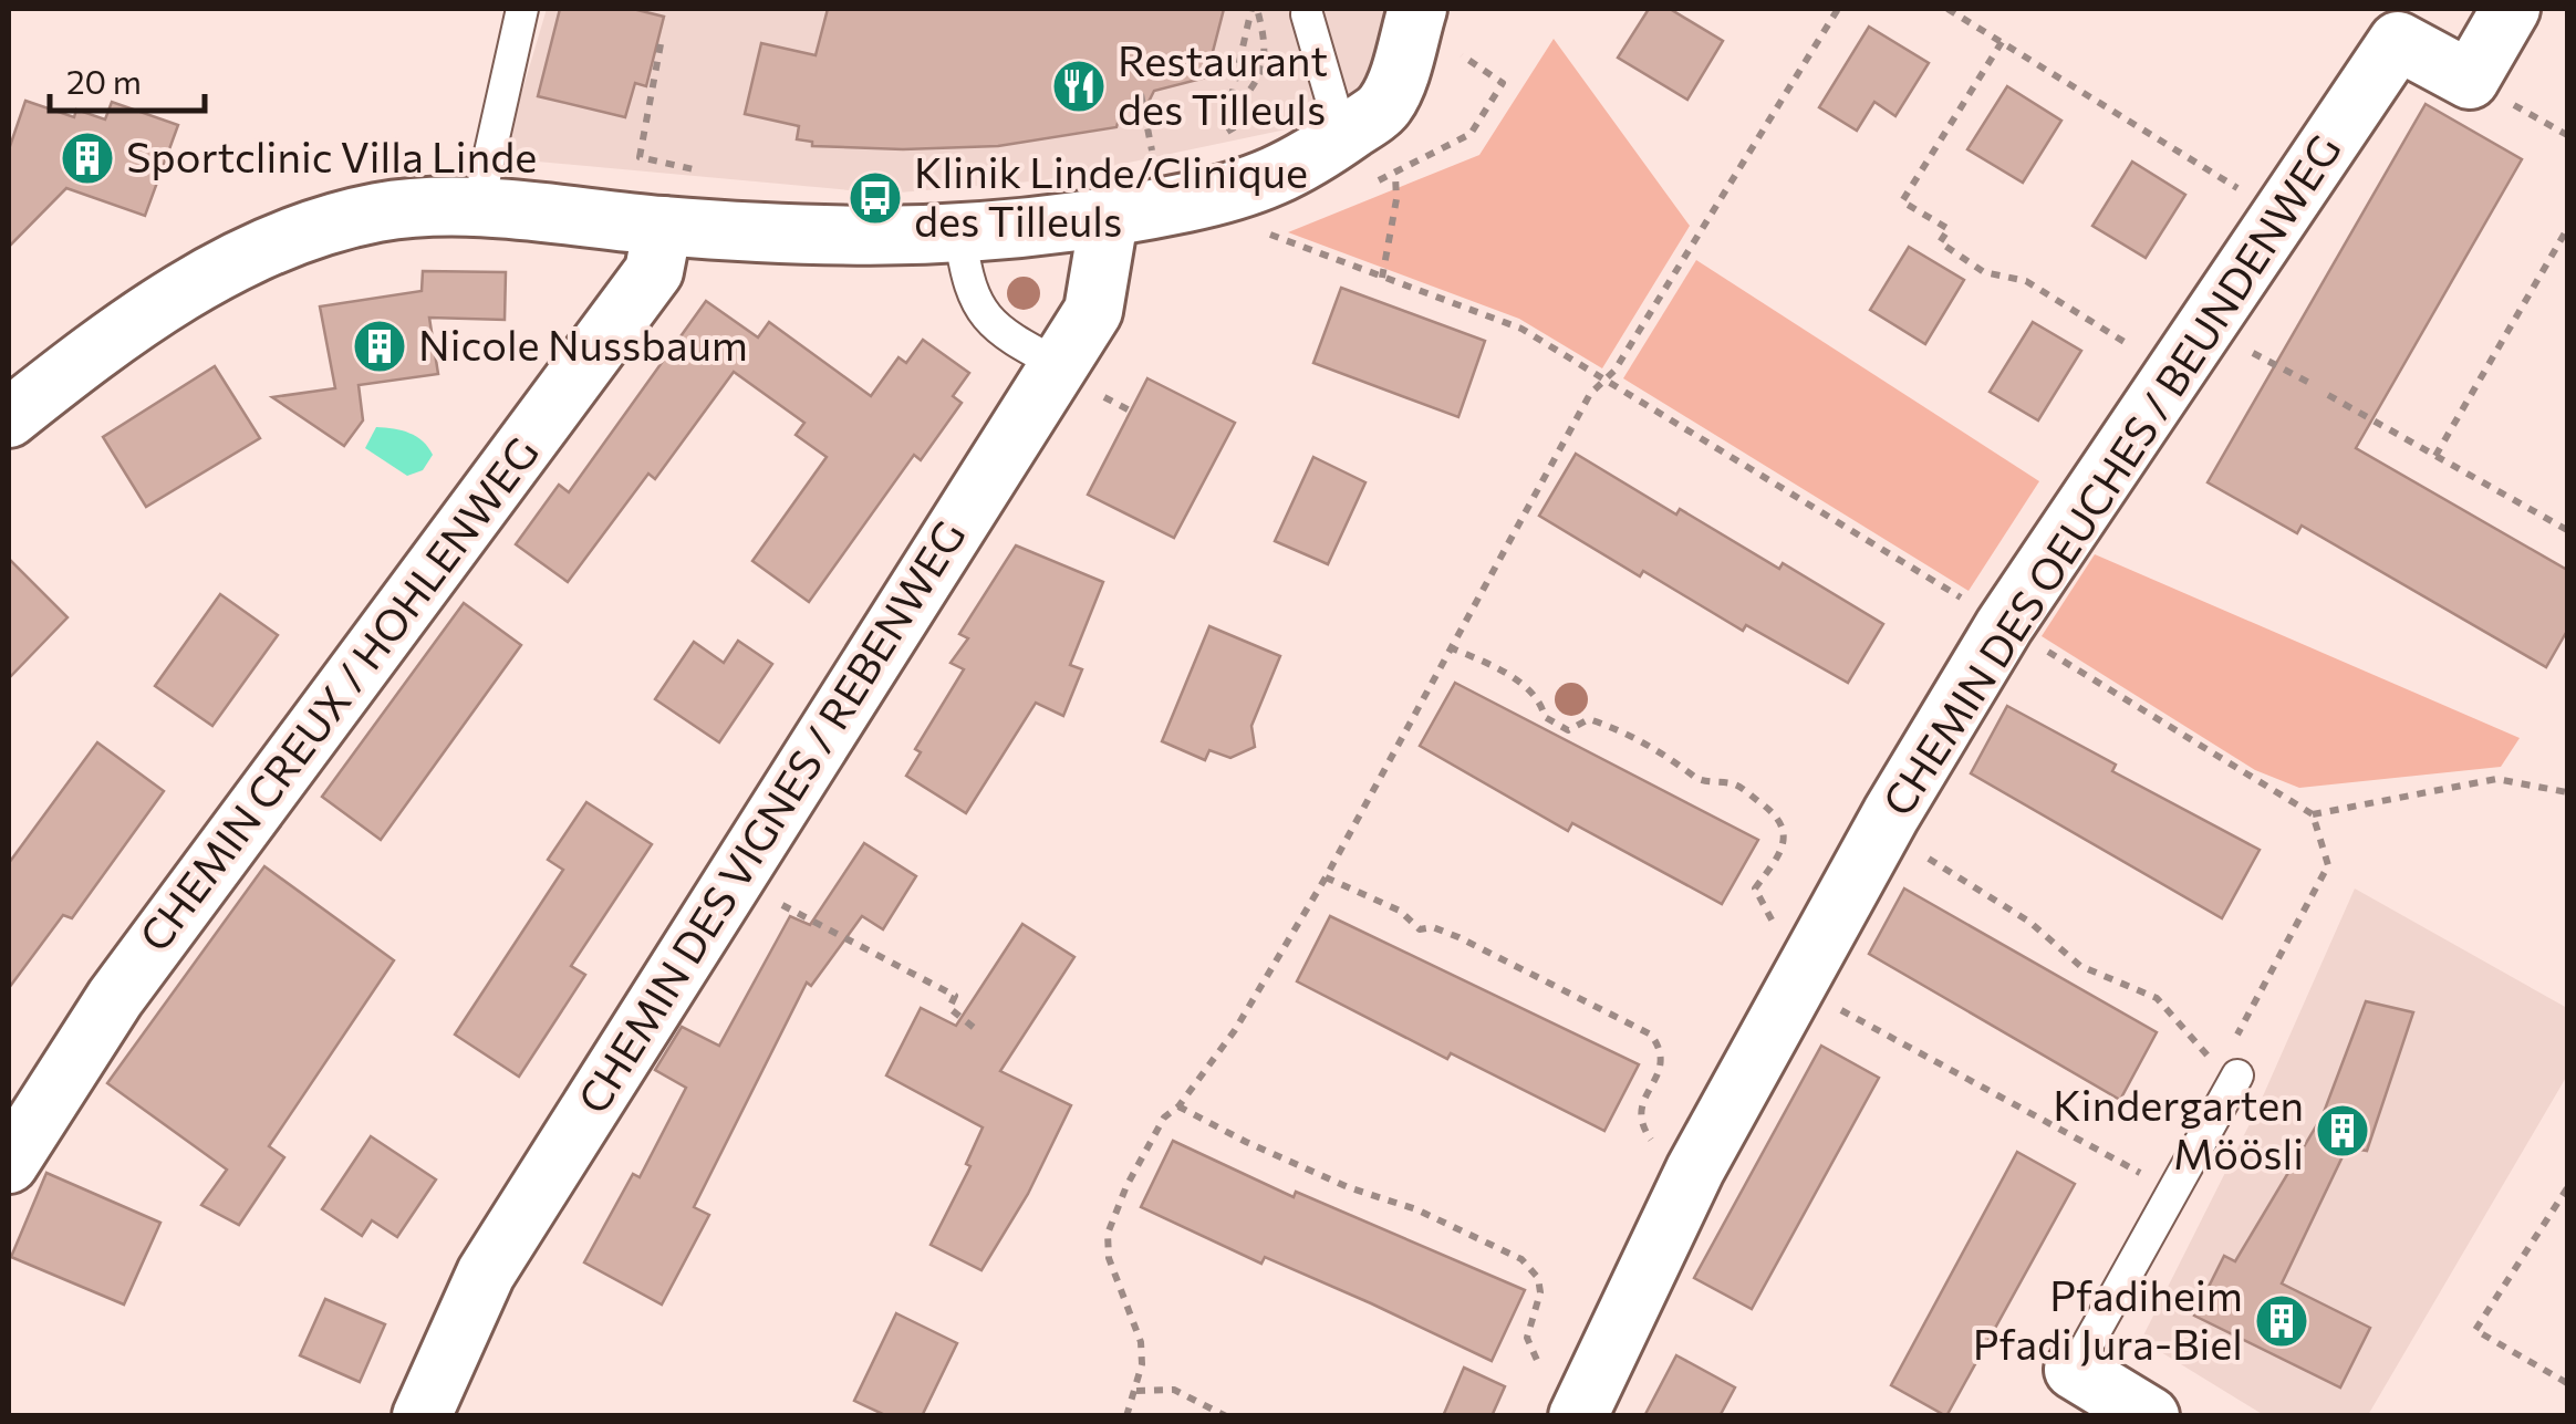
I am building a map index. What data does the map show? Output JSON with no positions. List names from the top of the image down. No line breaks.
{"streets":{"street":["CHEMIN DES OEUCHES / BEUNDENWEG","CHEMIN CREUX / HOHLENWEG","CHEMIN DES VIGNES / REBENWEG"]},"places":{"restaurant":["Restaurant des Tilleuls"],"building":["Sportclinic Villa Linde","Nicole Nussbaum","Kindergarten Möösli","Pfadiheim Pfadi Jura-Biel"],"bus stop":["Klinik Linde/Clinique des Tilleuls"]},"scale_bar":"20 m"}
